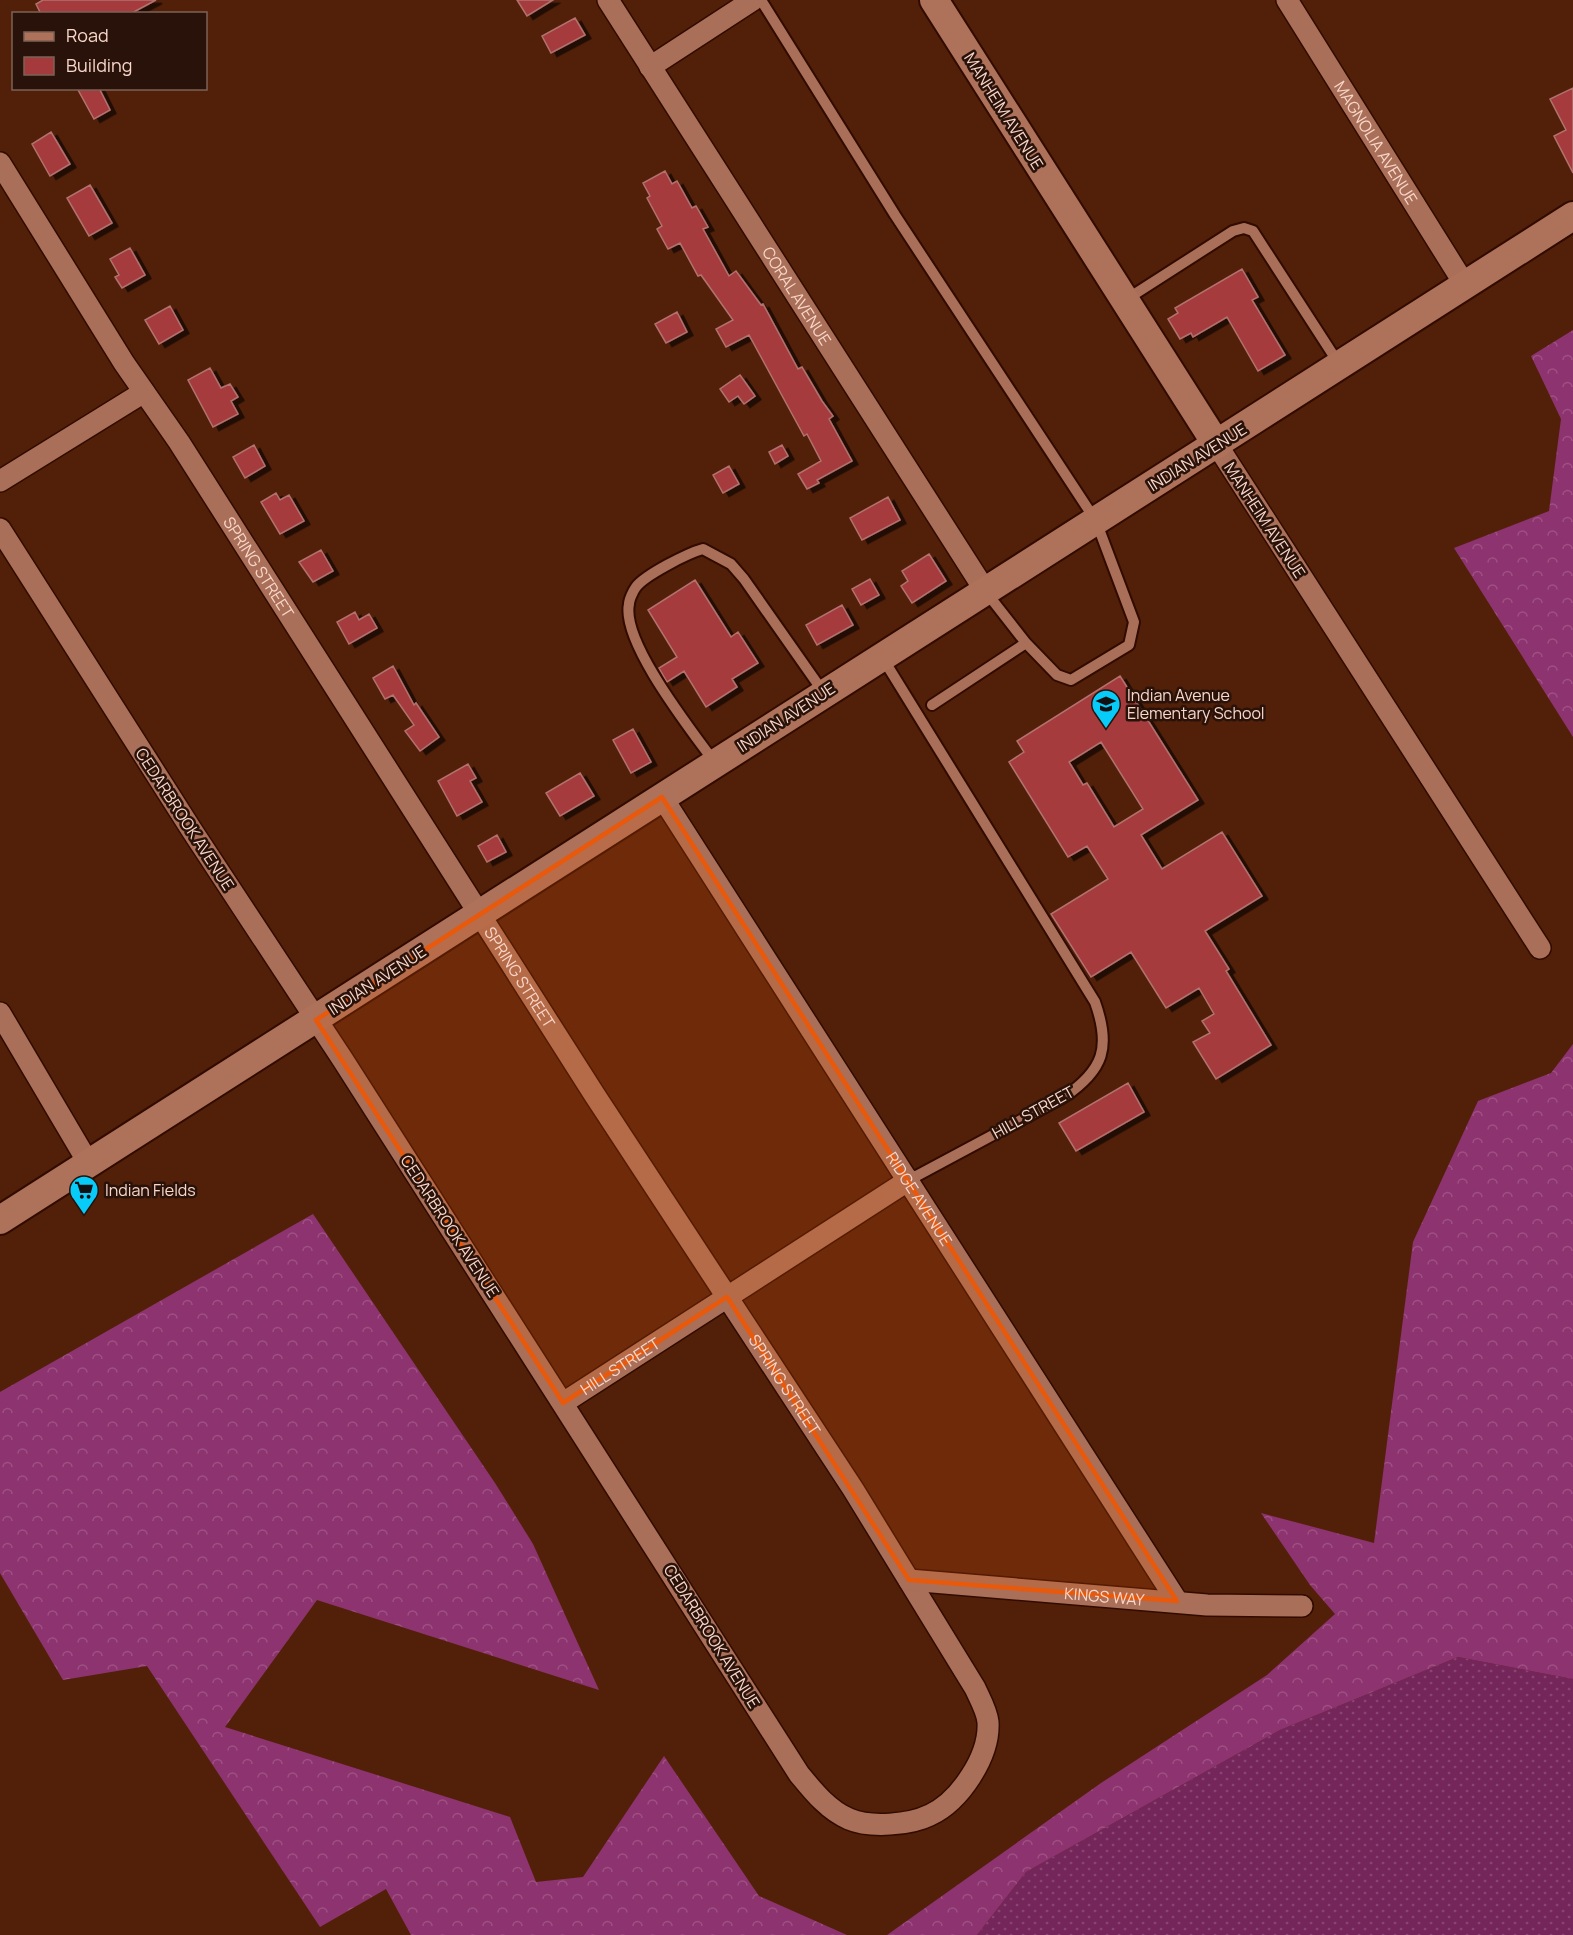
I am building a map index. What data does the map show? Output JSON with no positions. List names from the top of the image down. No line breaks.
{"streets":{"street":["MANHEIM AVENUE","MAGNOLIA AVENUE","CORAL AVENUE","INDIAN AVENUE","SPRING STREET","CEDARBROOK AVENUE","HILL STREET","RIDGE AVENUE","KINGS WAY"]},"crossings":[["MANHEIM AVENUE","INDIAN AVENUE"],["MAGNOLIA AVENUE","INDIAN AVENUE"],["CORAL AVENUE","INDIAN AVENUE"],["INDIAN AVENUE","SPRING STREET"],["INDIAN AVENUE","CEDARBROOK AVENUE"],["INDIAN AVENUE","HILL STREET"],["INDIAN AVENUE","RIDGE AVENUE"],["SPRING STREET","CEDARBROOK AVENUE"],["SPRING STREET","HILL STREET"],["SPRING STREET","KINGS WAY"],["CEDARBROOK AVENUE","HILL STREET"],["HILL STREET","RIDGE AVENUE"],["RIDGE AVENUE","KINGS WAY"]],"places":{"school or university":["Indian Avenue Elementary School"],"supermarket":["Indian Fields"]},"legend":["Road","Building"]}
